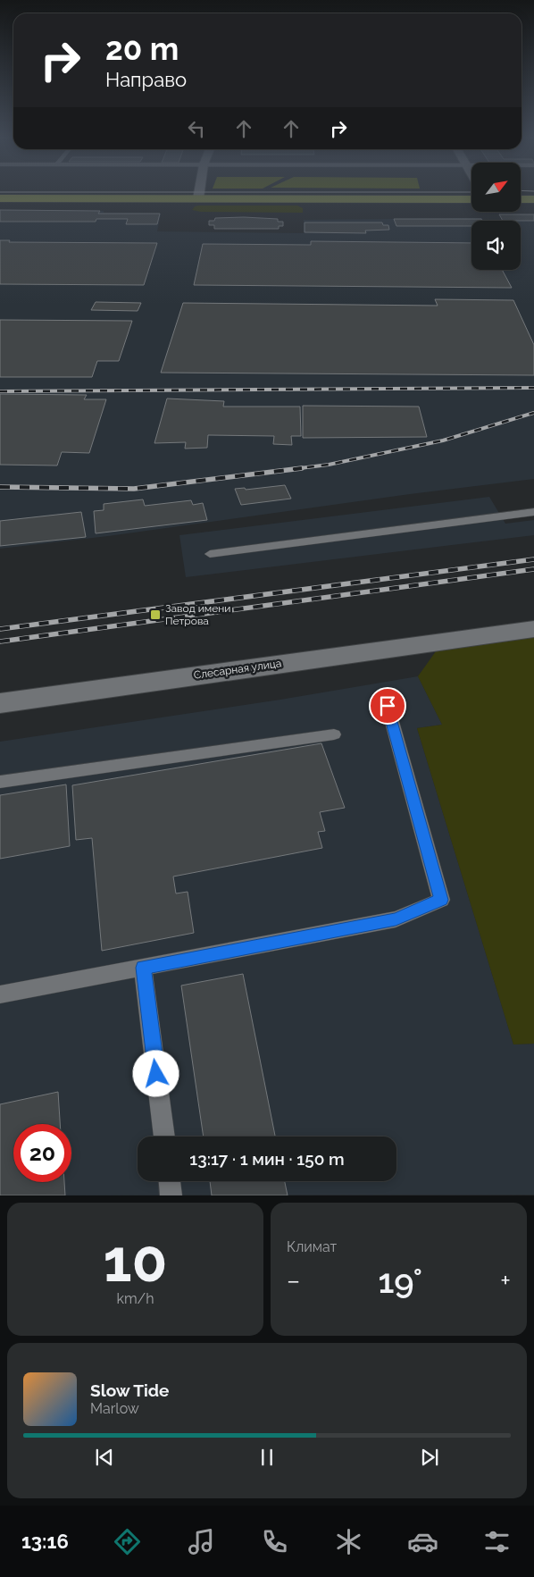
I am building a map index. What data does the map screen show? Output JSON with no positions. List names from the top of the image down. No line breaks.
{"streets":{"street":["Слесарная улица"]},"places":{"transit":["Завод имени Петрова"]},"north":"top right","page":{"turn":["20 m","Направо"],"limit":"20","trip":"13:17 · 1 мин · 150 m","tile":[["10","km/h"],"Климат"],"heat":["−","19°","+"],"song":["Slow Tide","Marlow"],"tabs":"13:16"}}
